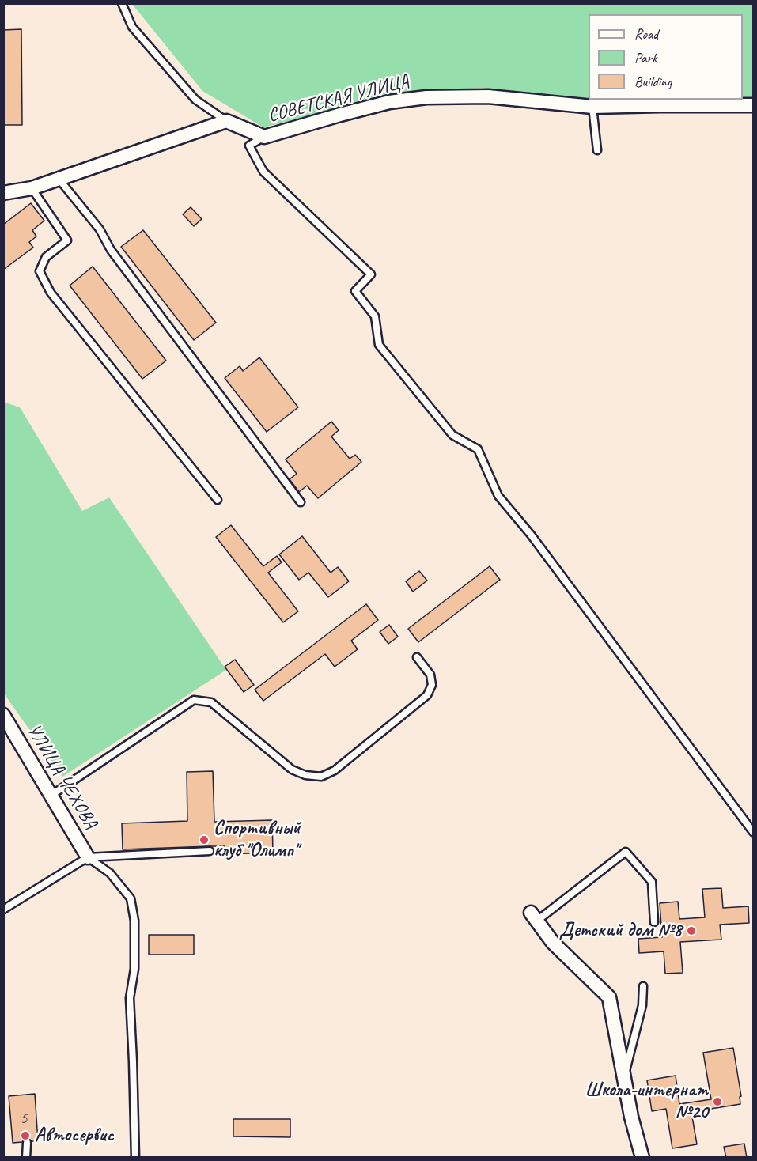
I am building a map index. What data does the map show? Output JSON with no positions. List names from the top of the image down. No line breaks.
{"streets":{"street":["СОВЕТСКАЯ УЛИЦА","УЛИЦА ЧЕХОВА"]},"places":["Спортивный клуб \"Олимп\"","Детский дом №8","Школа-интернат №20","Автосервис"],"house_numbers":["5"],"legend":["Road","Park","Building"]}
